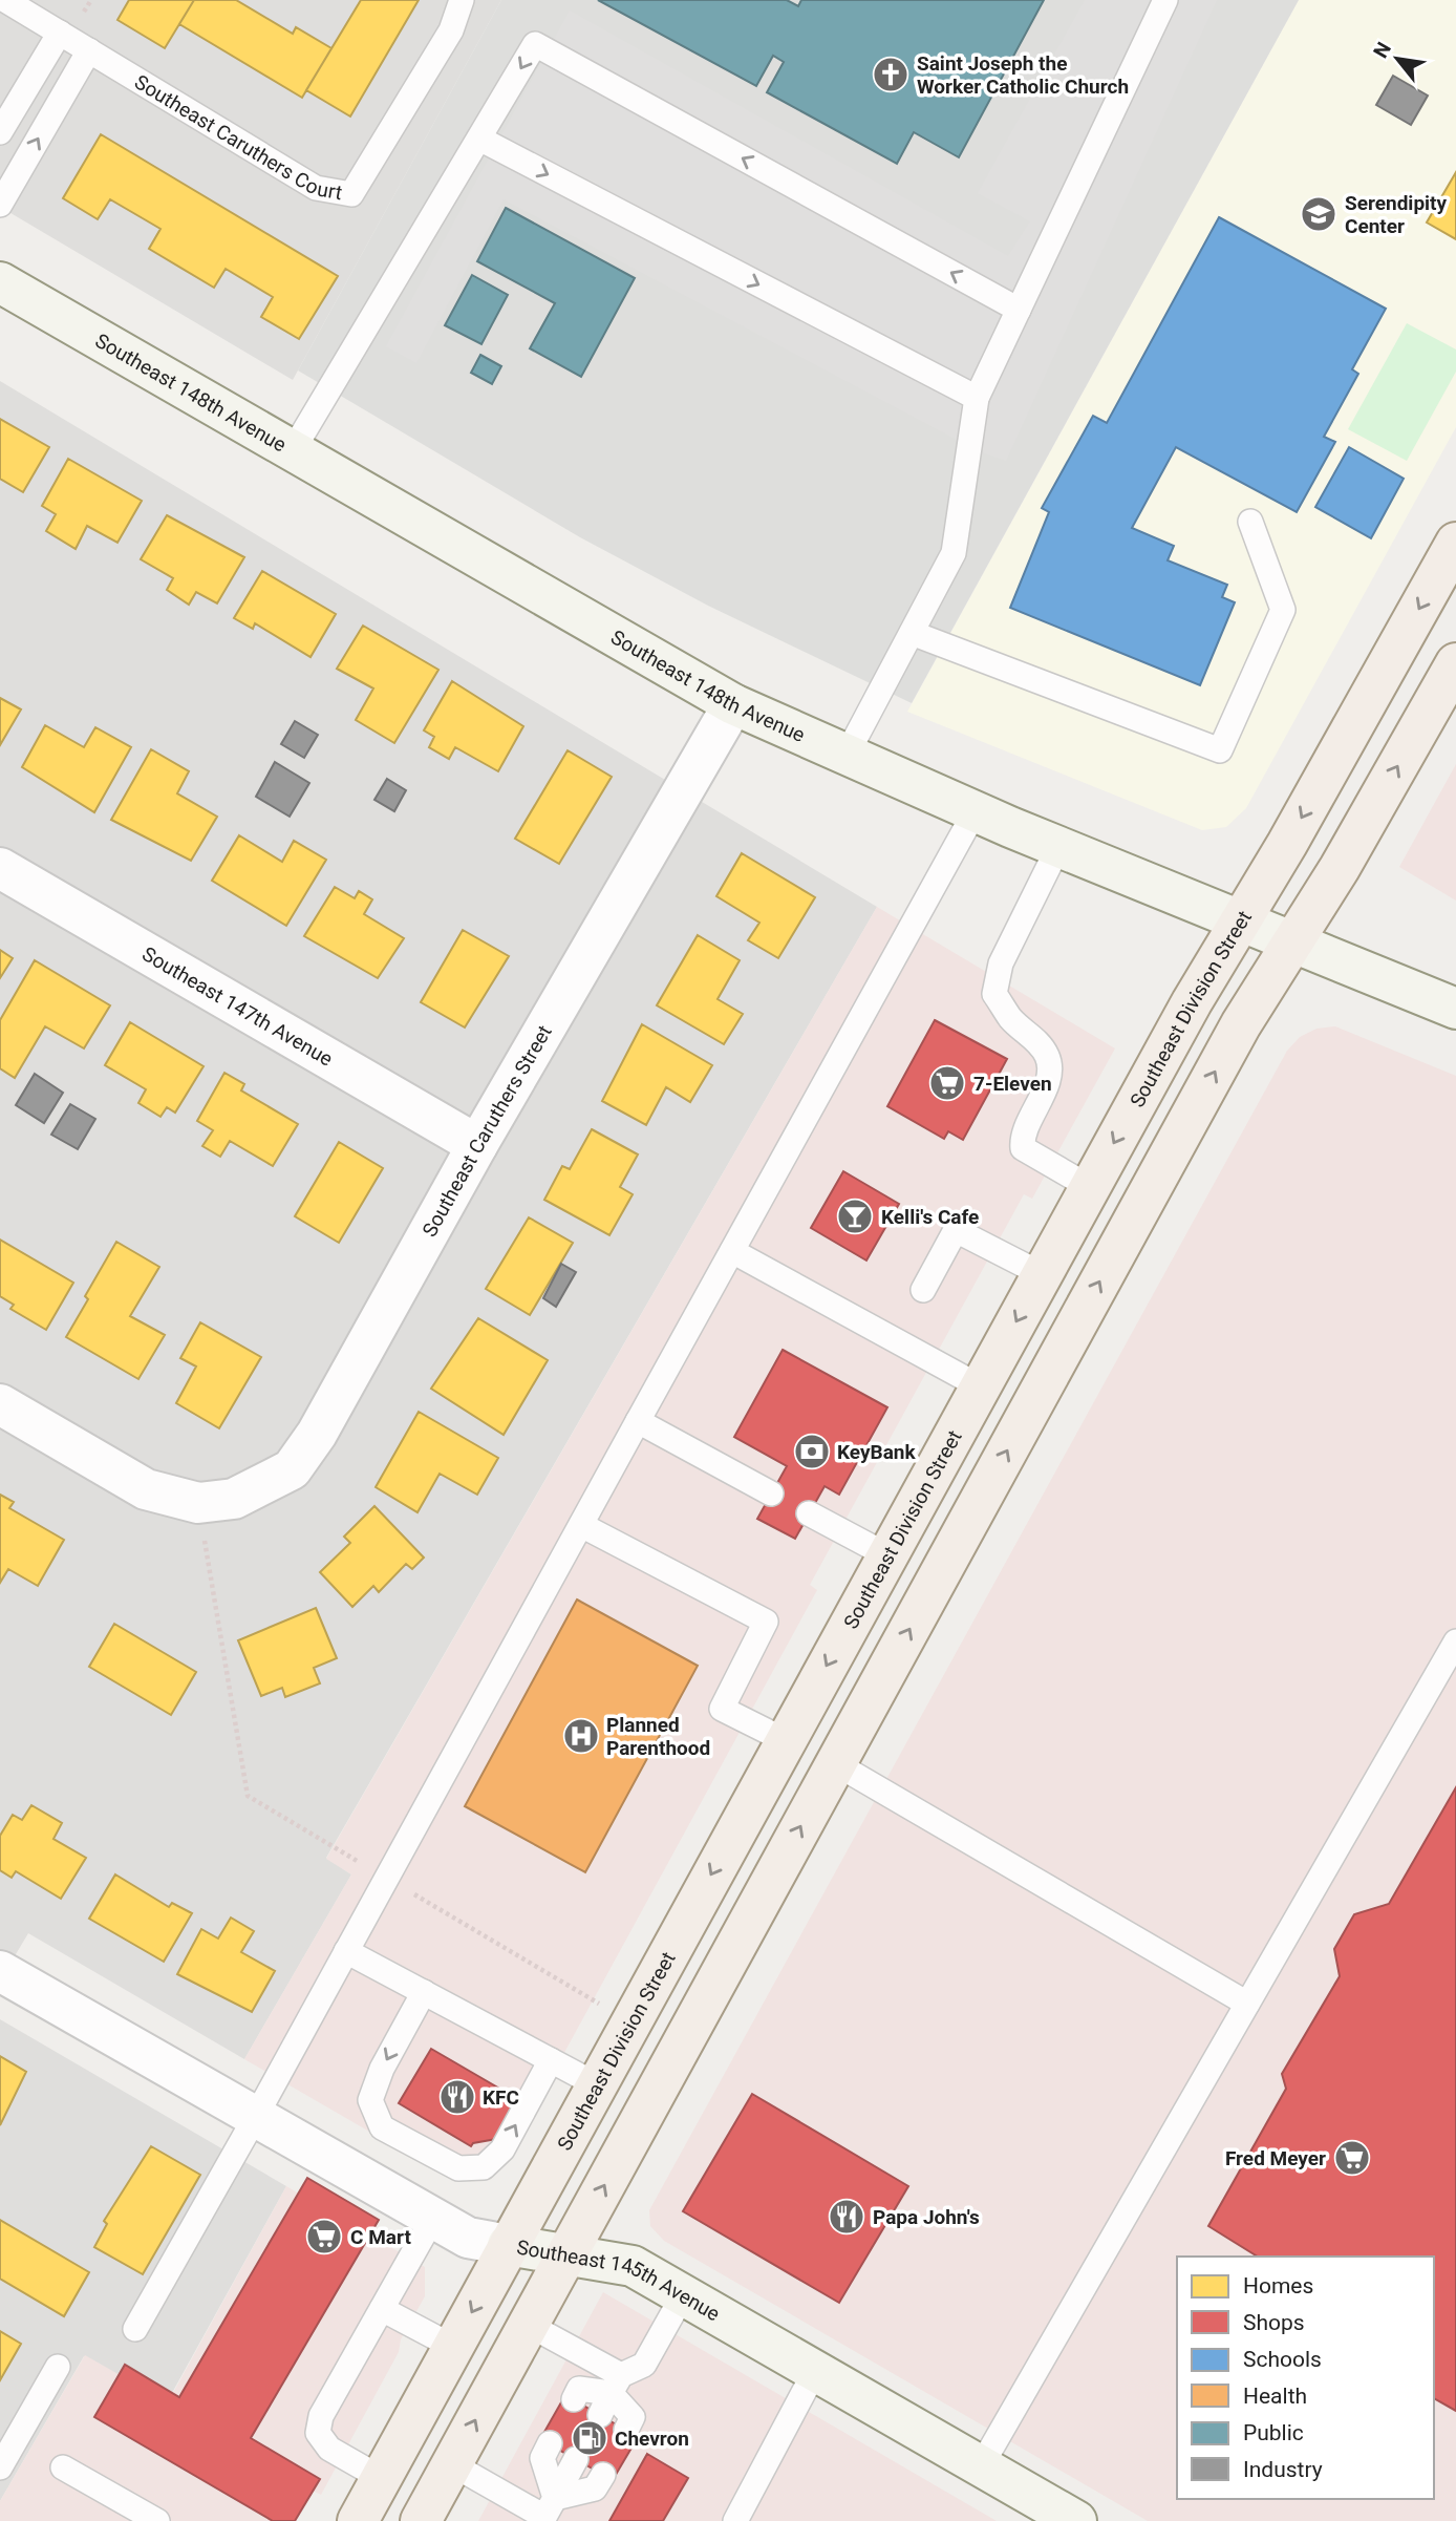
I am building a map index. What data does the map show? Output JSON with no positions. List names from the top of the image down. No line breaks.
{"streets":{"main road":["Southeast 148th Avenue","Southeast Division Street","Southeast 145th Avenue"],"street":["Southeast 147th Avenue","Southeast Caruthers Street"],"lane":["Southeast Caruthers Court"]},"crossings":[["Southeast 148th Avenue","Southeast Division Street"],["Southeast 148th Avenue","Southeast Caruthers Street"],["Southeast 147th Avenue","Southeast Caruthers Street"],["Southeast Division Street","Southeast 145th Avenue"]],"places":{"church":["Saint Joseph the Worker Catholic Church"],"school or university":["Serendipity Center"],"supermarket":["7-Eleven","Fred Meyer","C Mart"],"bar":["Kelli's Cafe"],"bank":["KeyBank"],"hospital":["Planned Parenthood"],"restaurant":["KFC","Papa John's"],"fuel station":["Chevron"]},"legend":["Homes","Shops","Schools","Health","Public","Industry"],"north":"top left"}
